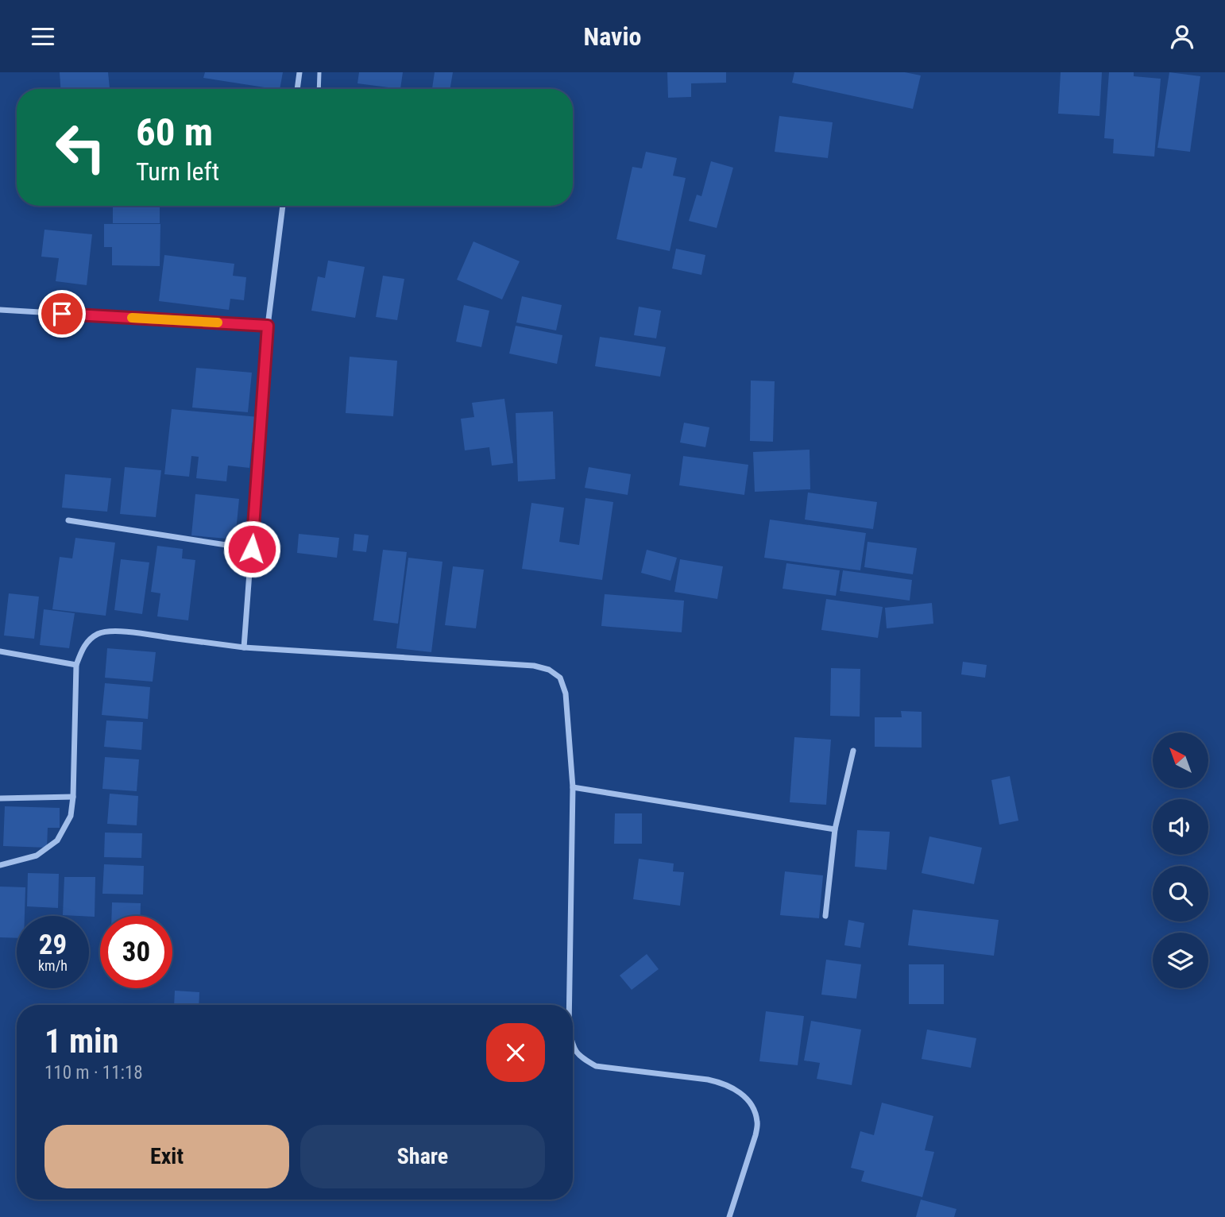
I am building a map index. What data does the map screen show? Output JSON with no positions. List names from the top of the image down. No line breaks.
{"north":"top left","page":{"header":"Navio","turn":["60 m","Turn left"],"speed":"29 km/h","limit":"30","heading":["1 min","110 m · 11:18"],"buttons":["Exit","Share"]}}
